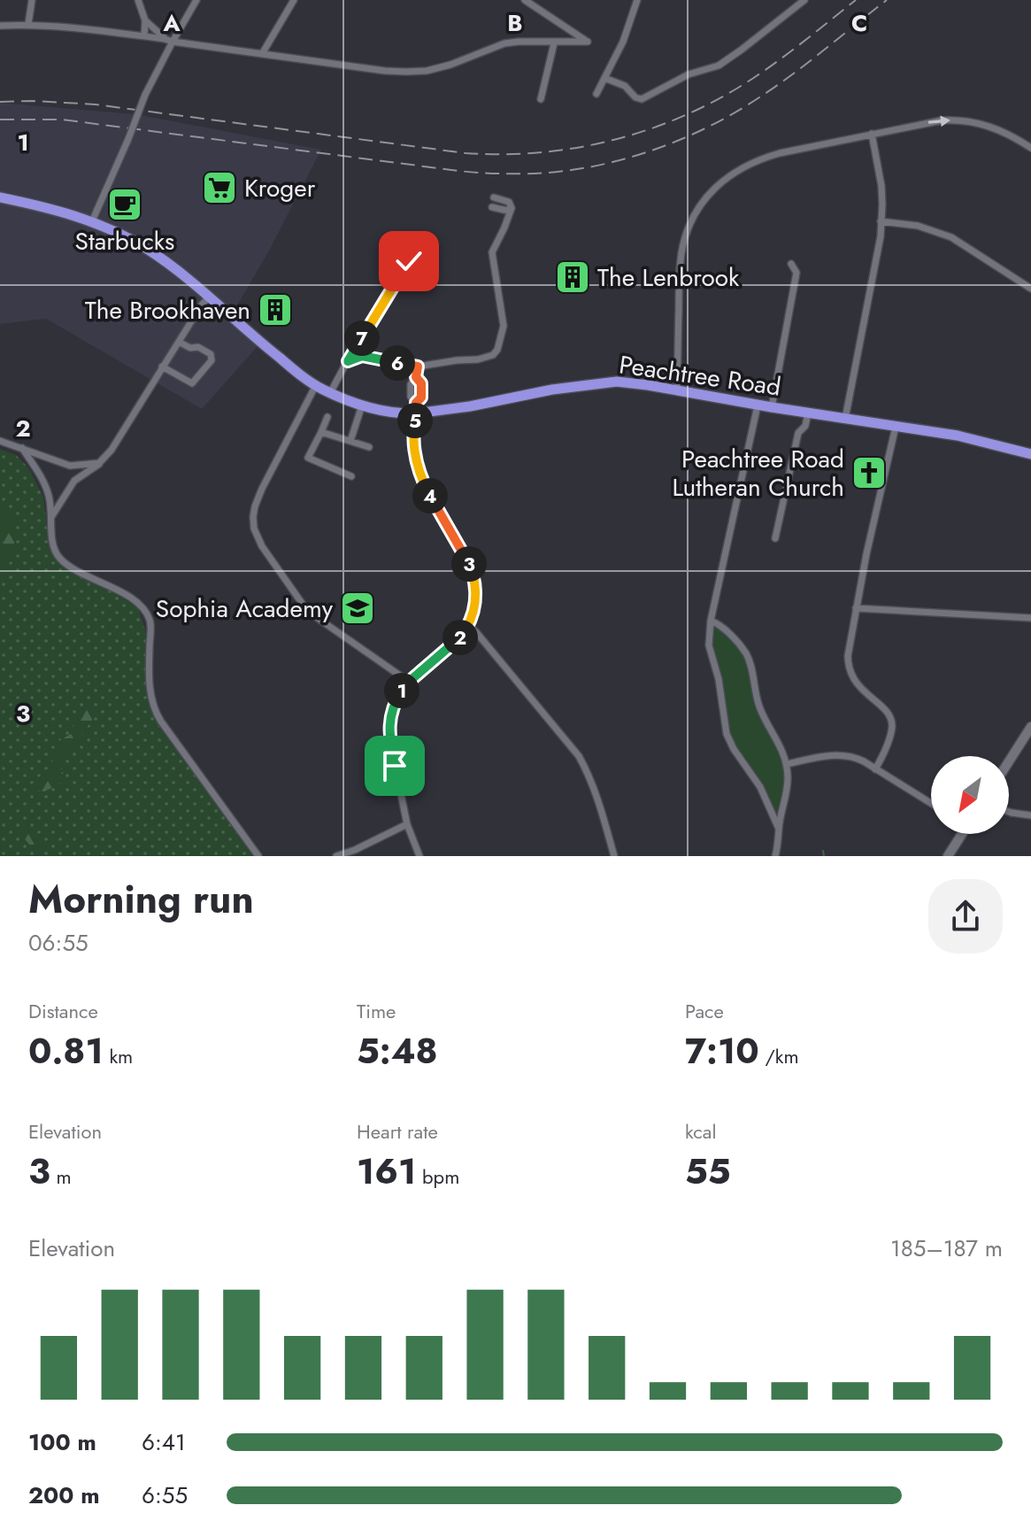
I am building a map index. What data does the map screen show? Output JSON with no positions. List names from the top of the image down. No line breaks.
{"streets":{"highway":["Peachtree Road"]},"places":{"supermarket":["Kroger"],"cafe":["Starbucks"],"building":["The Lenbrook","The Brookhaven"],"church":["Peachtree Road Lutheran Church"],"school or university":["Sophia Academy"]},"north":"bottom left","page":{"pins":["7","6","5","4","3","2","1"],"heading":["Morning run","06:55"],"stats":[["Distance","0.81 km"],["Time","5:48"],["Pace","7:10 /km"],["Elevation","3 m"],["Heart rate","161 bpm"],["kcal","55"]],"chart":["Elevation","185–187 m"],"list":[{"name":"100 m","note":"6:41"},{"name":"200 m","note":"6:55"}]},"grid":{"columns":["A","B","C"],"rows":["1","2","3"]}}
